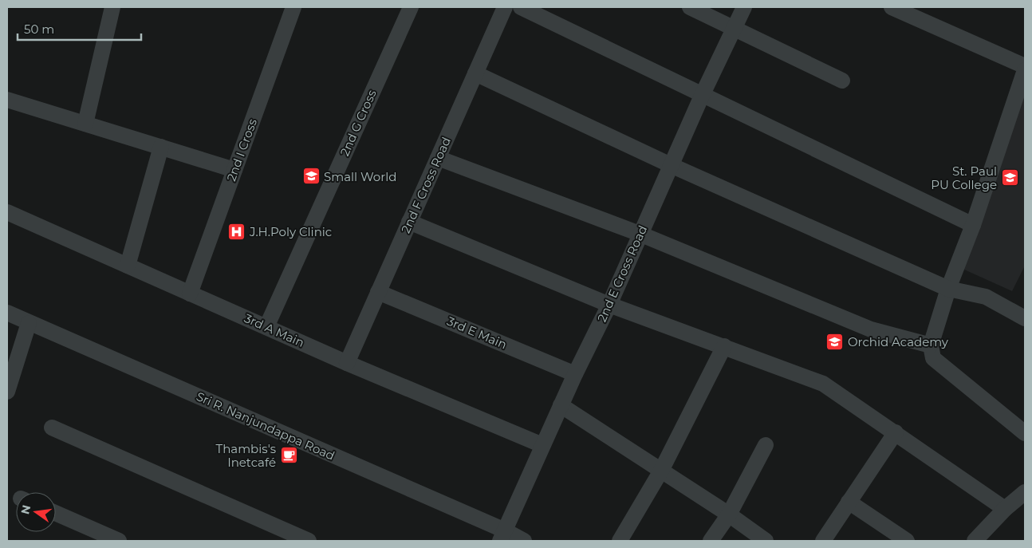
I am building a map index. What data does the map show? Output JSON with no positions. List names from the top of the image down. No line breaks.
{"streets":{"street":["2nd G Cross","2nd I Cross","2nd F Cross Road","2nd E Cross Road","3rd A Main","3rd E Main","Sri R. Nanjundappa Road"]},"crossings":[["2nd G Cross","3rd A Main"],["2nd I Cross","3rd A Main"],["2nd F Cross Road","3rd A Main"],["2nd F Cross Road","3rd E Main"],["2nd E Cross Road","3rd A Main"],["2nd E Cross Road","3rd E Main"],["2nd E Cross Road","Sri R. Nanjundappa Road"]],"places":{"school or university":["Small World","St. Paul PU College","Orchid Academy"],"hospital":["J.H.Poly Clinic"],"cafe":["Thambis's Inetcafé"]},"scale_bar":"50 m","north":"left"}
